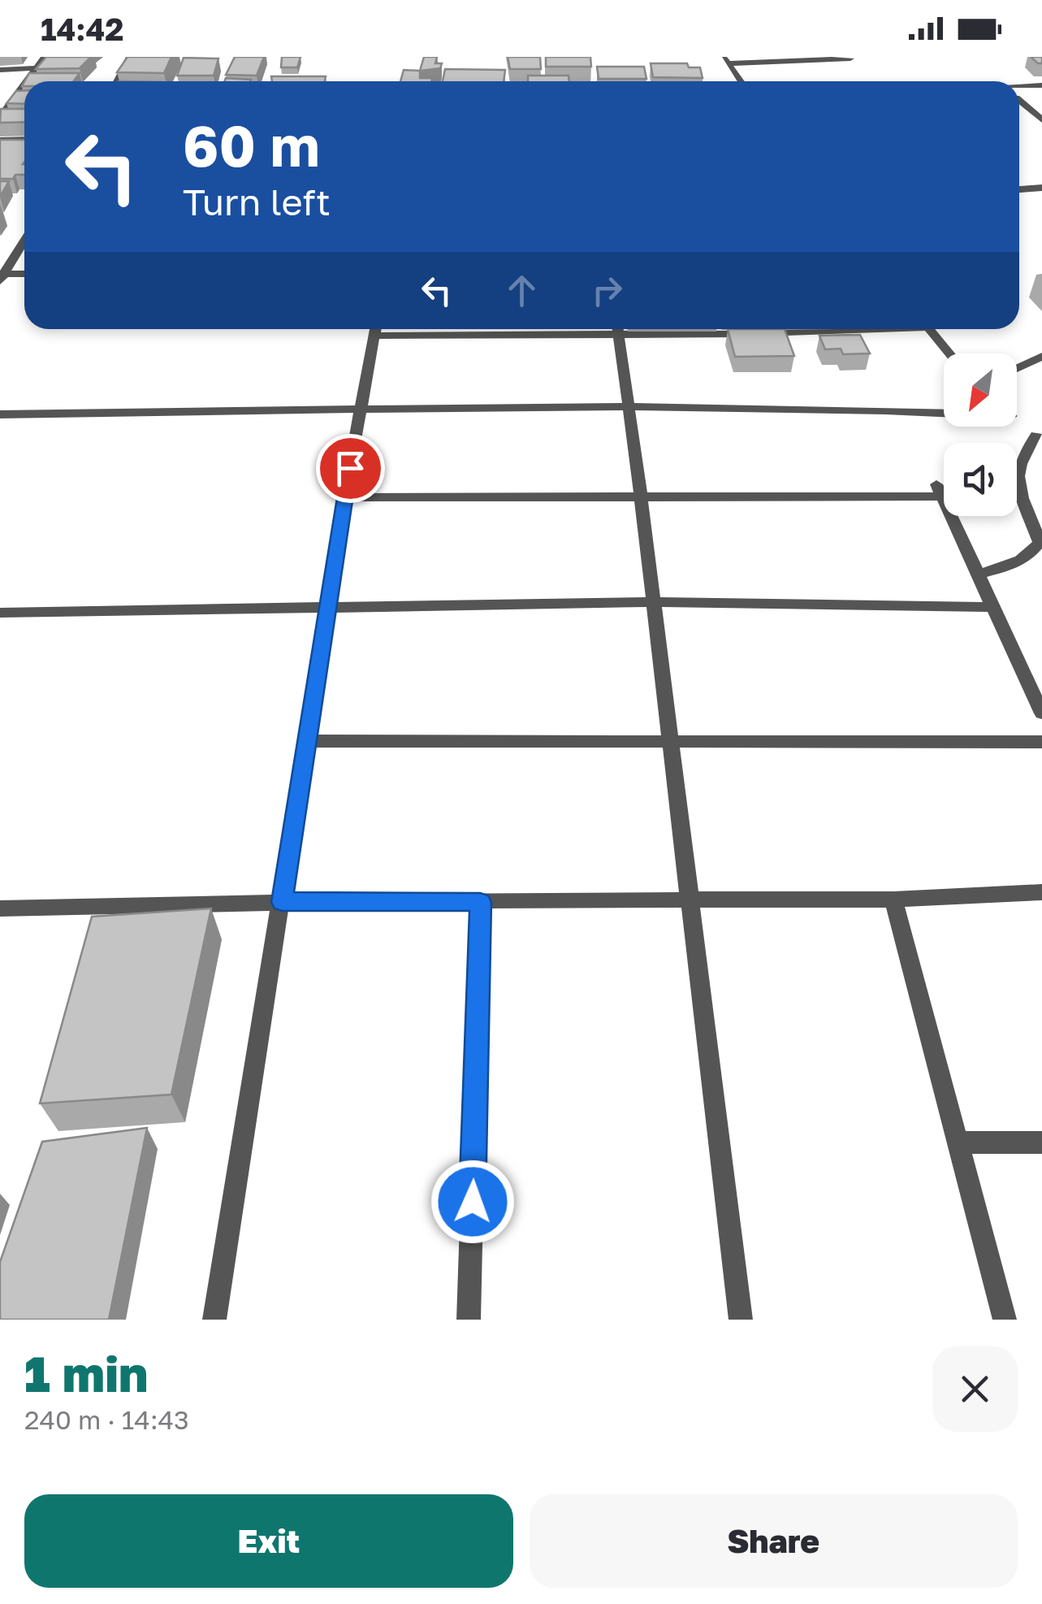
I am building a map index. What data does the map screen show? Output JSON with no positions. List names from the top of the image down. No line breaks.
{"north":"bottom left","page":{"status":"14:42","turn":["60 m","Turn left"],"heading":["1 min","240 m · 14:43"],"buttons":["Exit","Share"]}}
